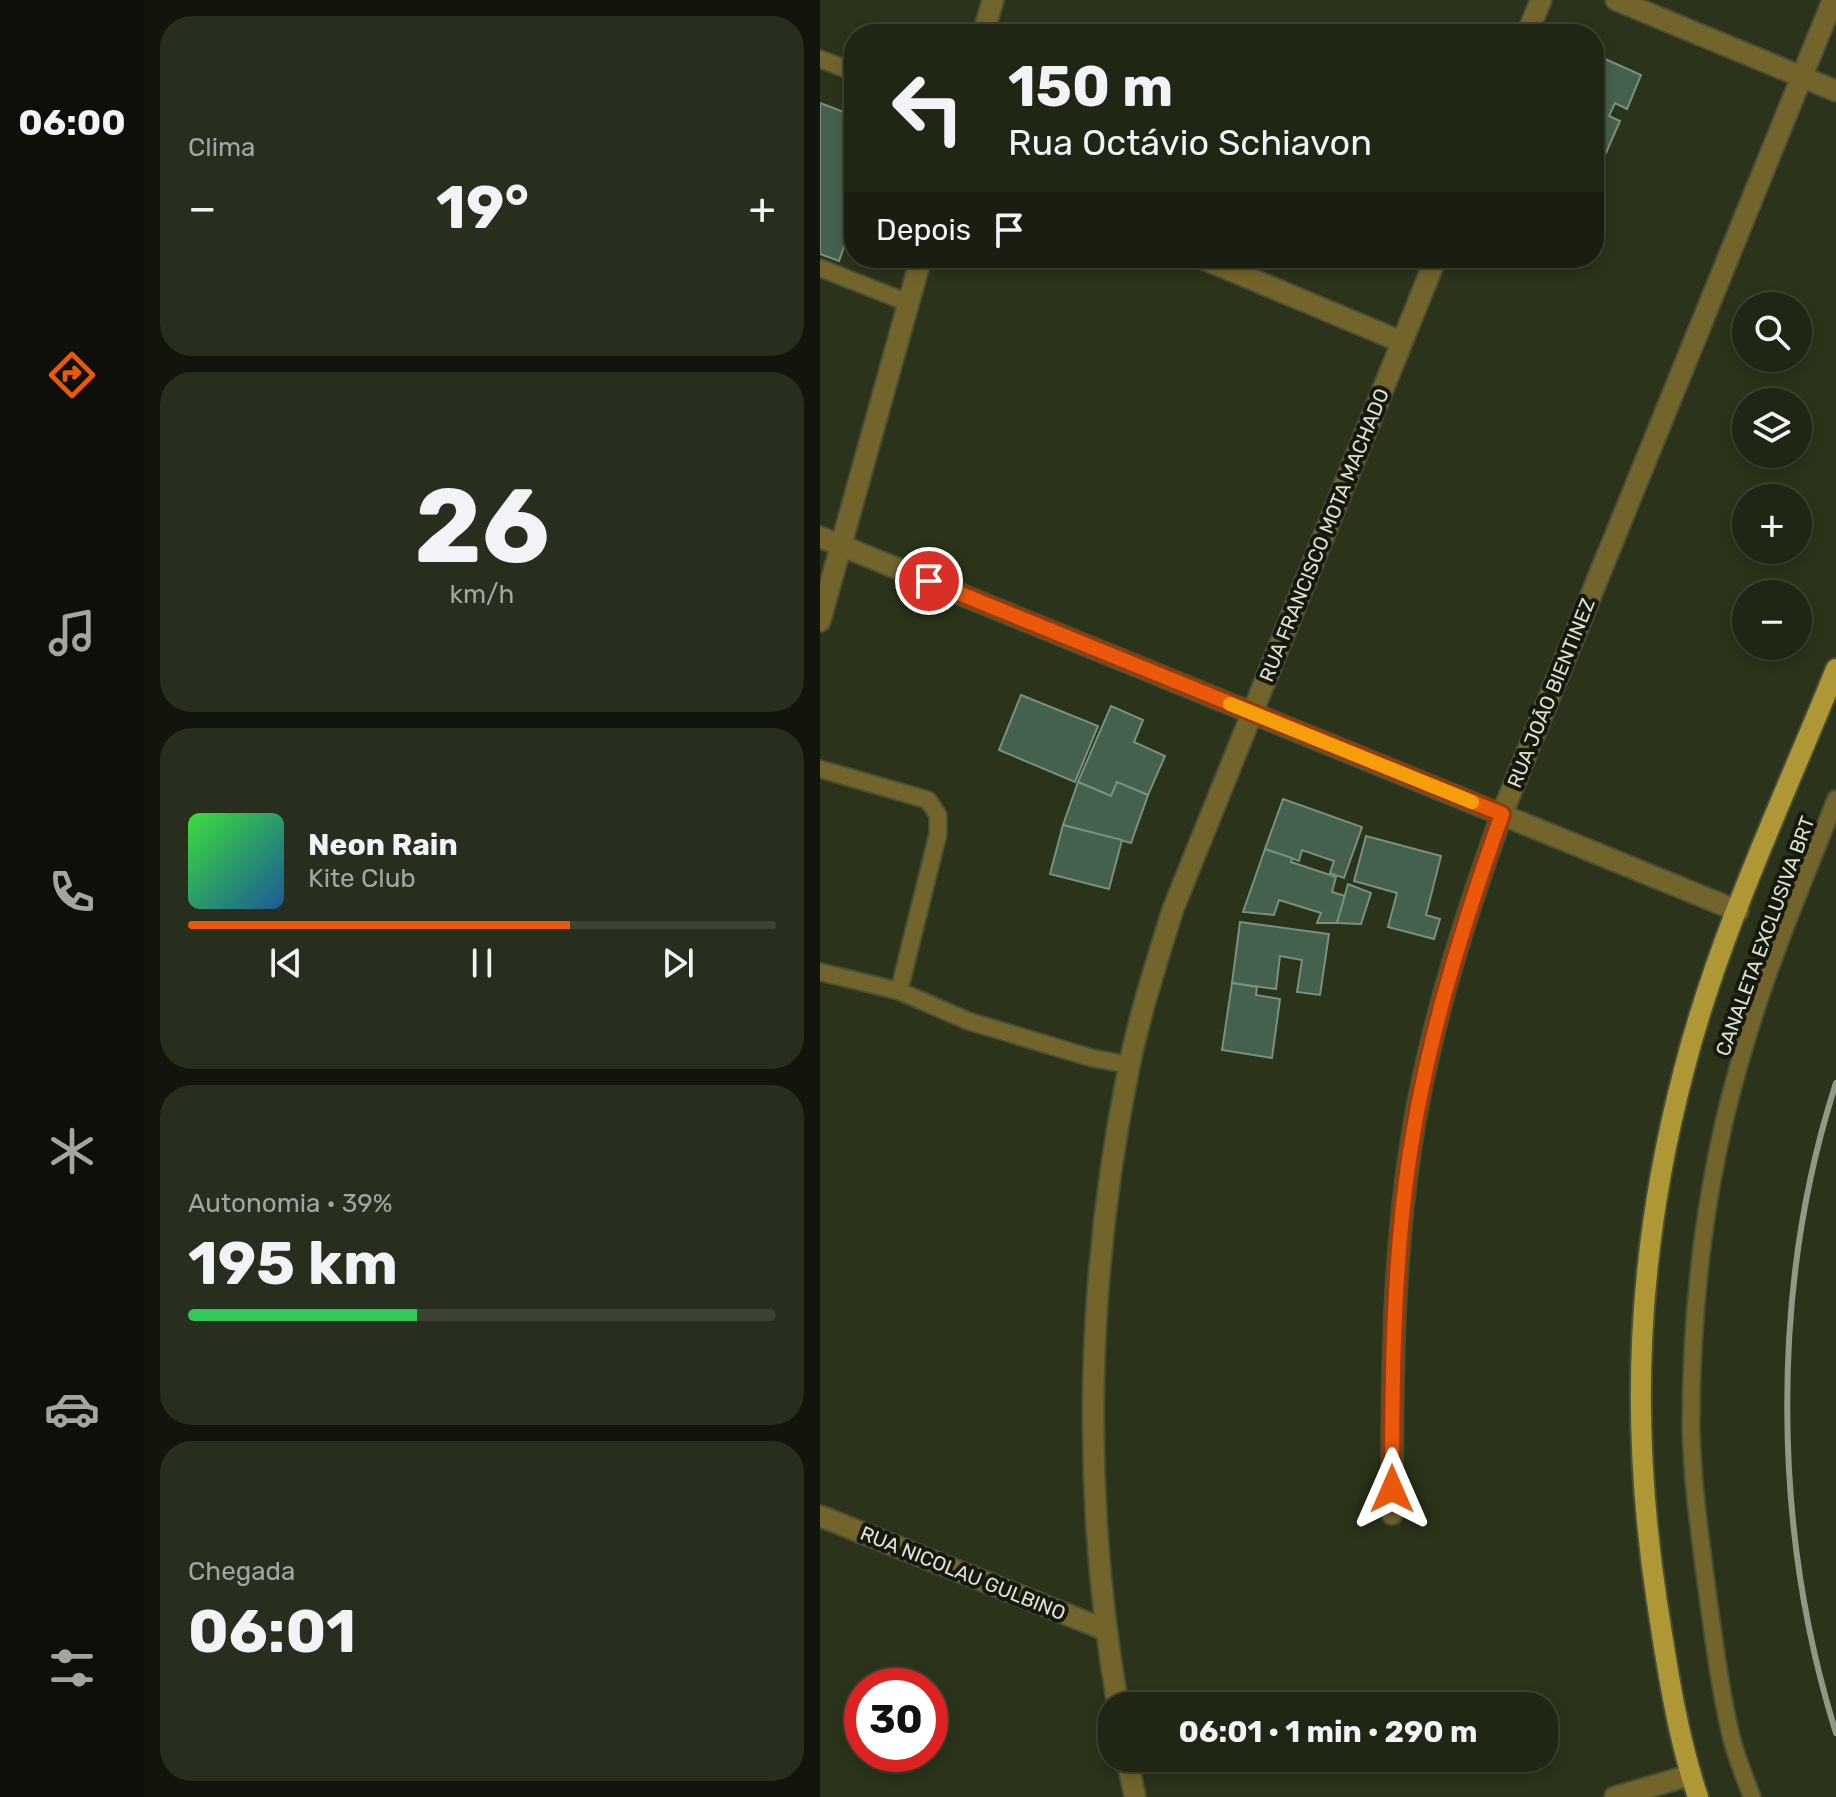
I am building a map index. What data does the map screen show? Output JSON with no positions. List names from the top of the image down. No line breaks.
{"streets":{"street":["RUA FRANCISCO MOTA MACHADO","RUA JOÃO BIENTINEZ","RUA NICOLAU GULBINO"],"lane":["CANALETA EXCLUSIVA BRT"]},"crossings":[["RUA FRANCISCO MOTA MACHADO","RUA NICOLAU GULBINO"]],"page":{"tabs":"06:00","tile":["Clima",["26","km/h"],["Autonomia · 39%","195 km"],["Chegada","06:01"]],"turn":["150 m","Rua Octávio Schiavon"],"heat":["−","19°","+"],"then":"Depois","map_buttons":["+","−"],"song":["Neon Rain","Kite Club"],"limit":"30","trip":"06:01 · 1 min · 290 m"}}
